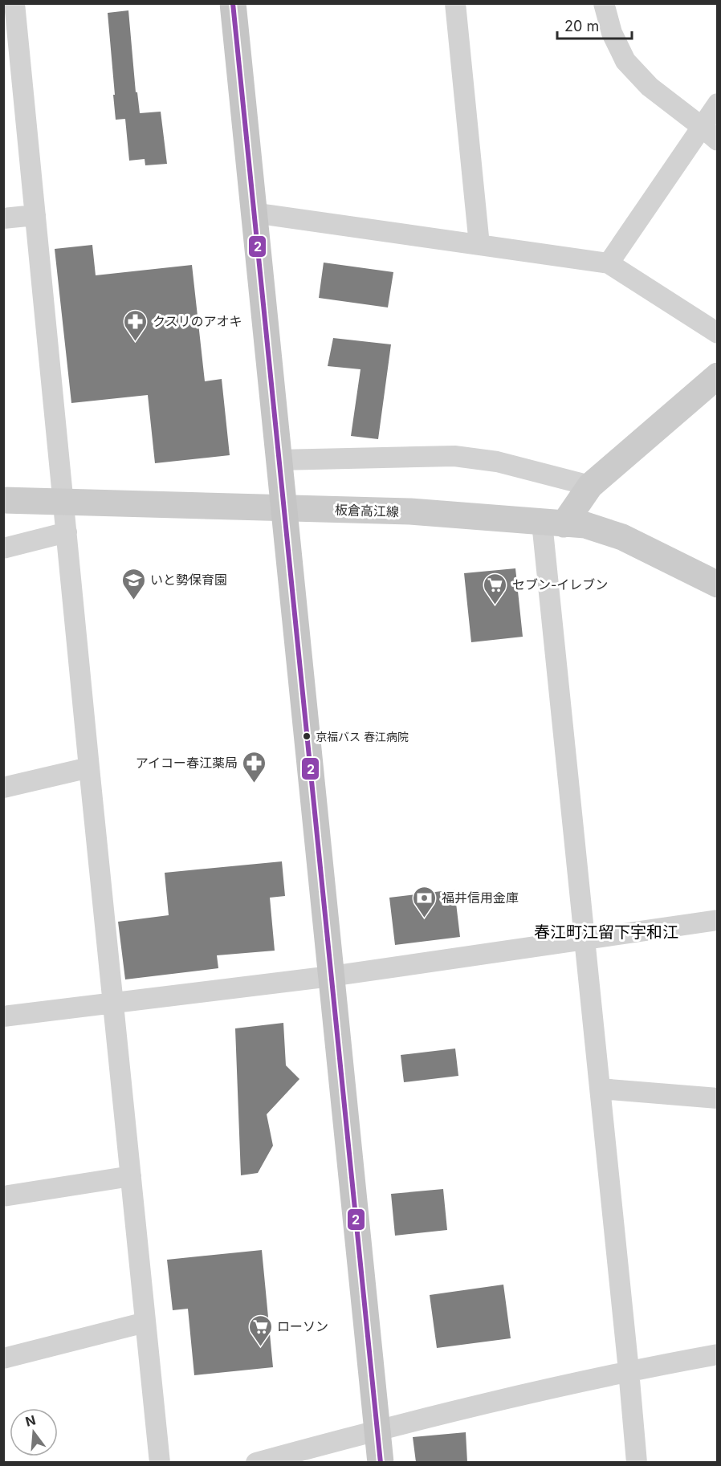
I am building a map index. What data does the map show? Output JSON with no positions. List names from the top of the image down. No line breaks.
{"streets":{"main road":["板倉高江線"]},"districts":["春江町江留下宇和江"],"places":{"pharmacy":["クスリのアオキ","アイコー春江薬局"],"school or university":["いと勢保育園"],"supermarket":["セブン-イレブン","ローソン"],"other":["京福バス 春江病院"],"bank":["福井信用金庫"]},"lines":["transit line 2"],"scale_bar":"20 m","north":"top"}
